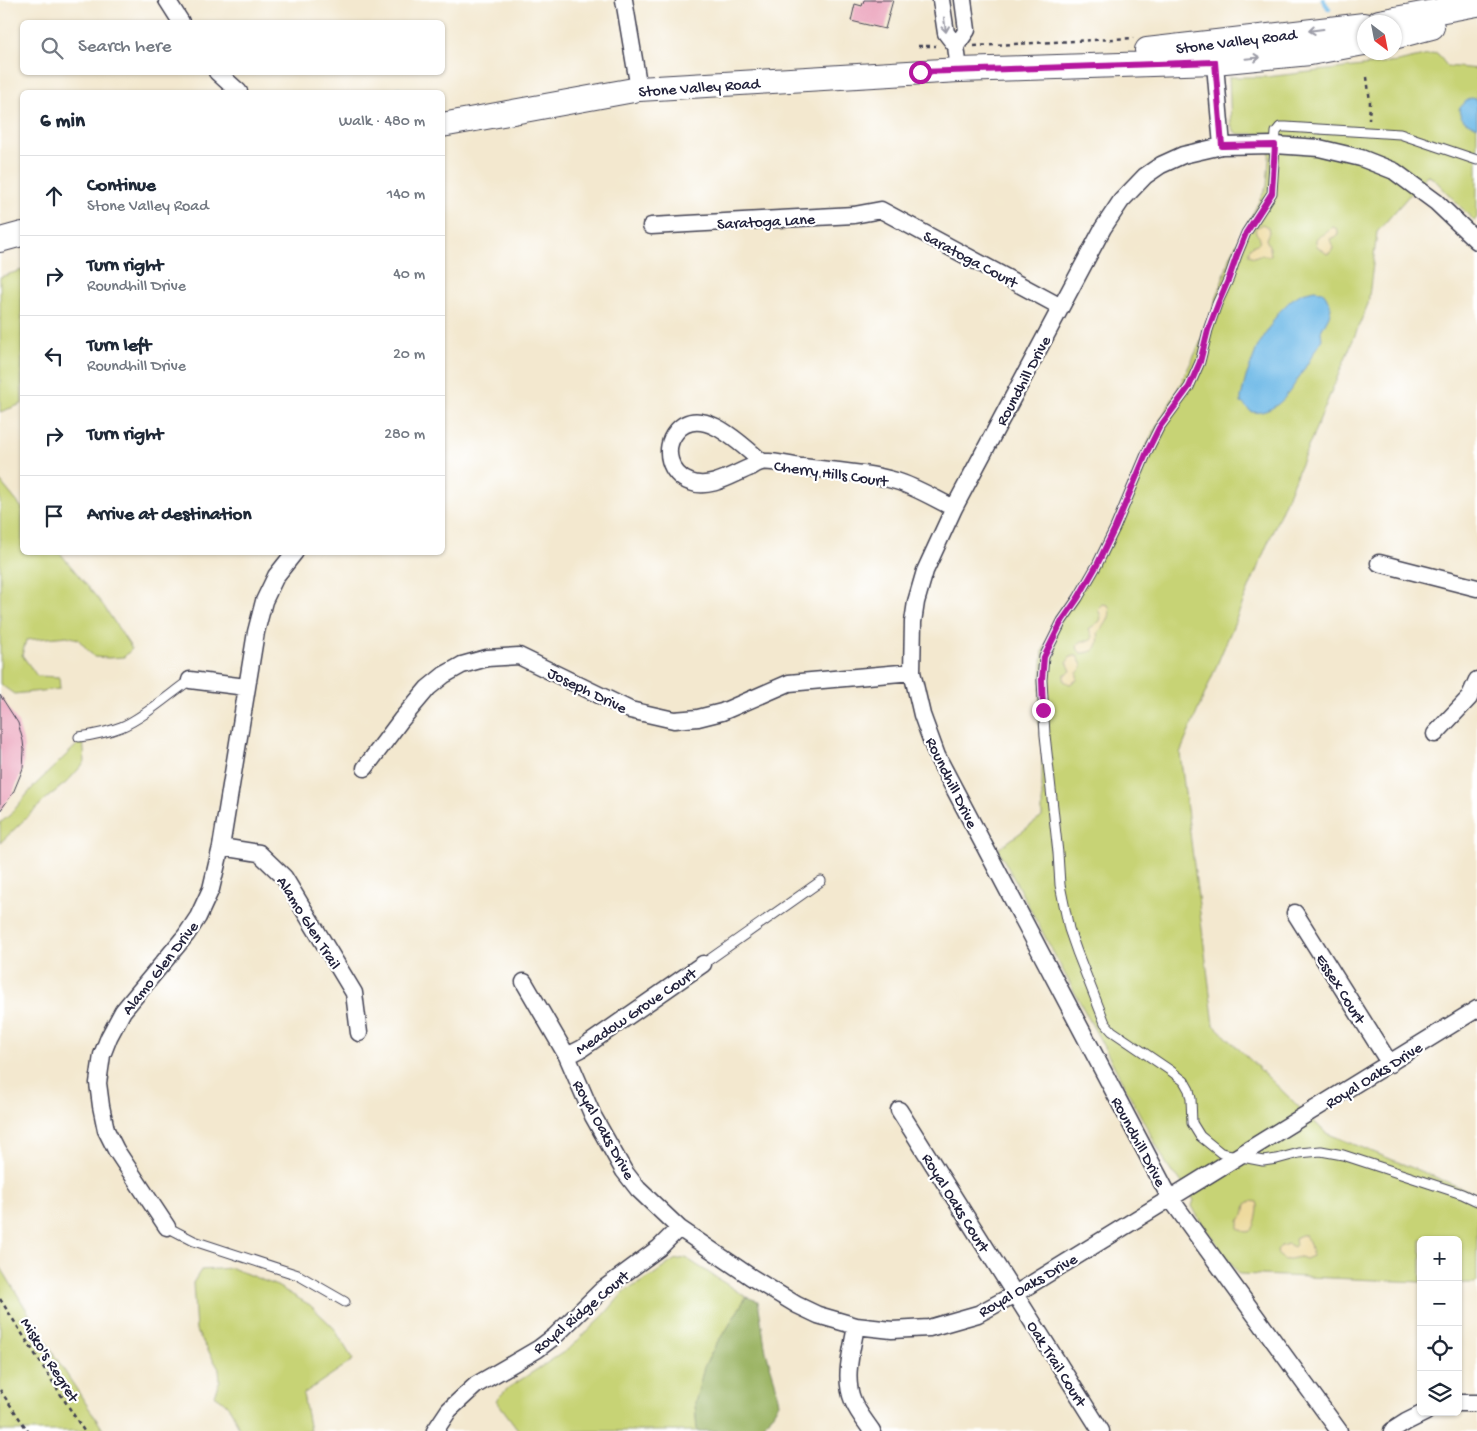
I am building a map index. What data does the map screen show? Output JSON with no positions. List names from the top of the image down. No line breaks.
{"streets":{"street":["Stone Valley Road","Saratoga Lane","Saratoga Court","Roundhill Drive","Cherry Hills Court","Joseph Drive","Alamo Glen Trail","Alamo Glen Drive","Essex Court","Meadow Grove Court","Royal Oaks Drive","Royal Oaks Court","Royal Ridge Court","Oak Trail Court"],"path":["Misko's Regret"]},"crossings":[["Saratoga Lane","Saratoga Court"],["Saratoga Court","Roundhill Drive"],["Roundhill Drive","Cherry Hills Court"],["Roundhill Drive","Joseph Drive"],["Roundhill Drive","Royal Oaks Drive"],["Alamo Glen Trail","Alamo Glen Drive"],["Essex Court","Royal Oaks Drive"],["Meadow Grove Court","Royal Oaks Drive"],["Royal Oaks Drive","Royal Oaks Court"],["Royal Oaks Drive","Royal Ridge Court"],["Royal Oaks Drive","Oak Trail Court"],["Royal Oaks Court","Oak Trail Court"]],"north":"bottom right","page":{"search":"Search here","heading":["6 min","Walk · 480 m"],"list":[["Continue","Stone Valley Road","140 m"],["Turn right","Roundhill Drive","40 m"],["Turn left","Roundhill Drive","20 m"],["Turn right","280 m"],"Arrive at destination"],"map_buttons":["+","−"]}}
